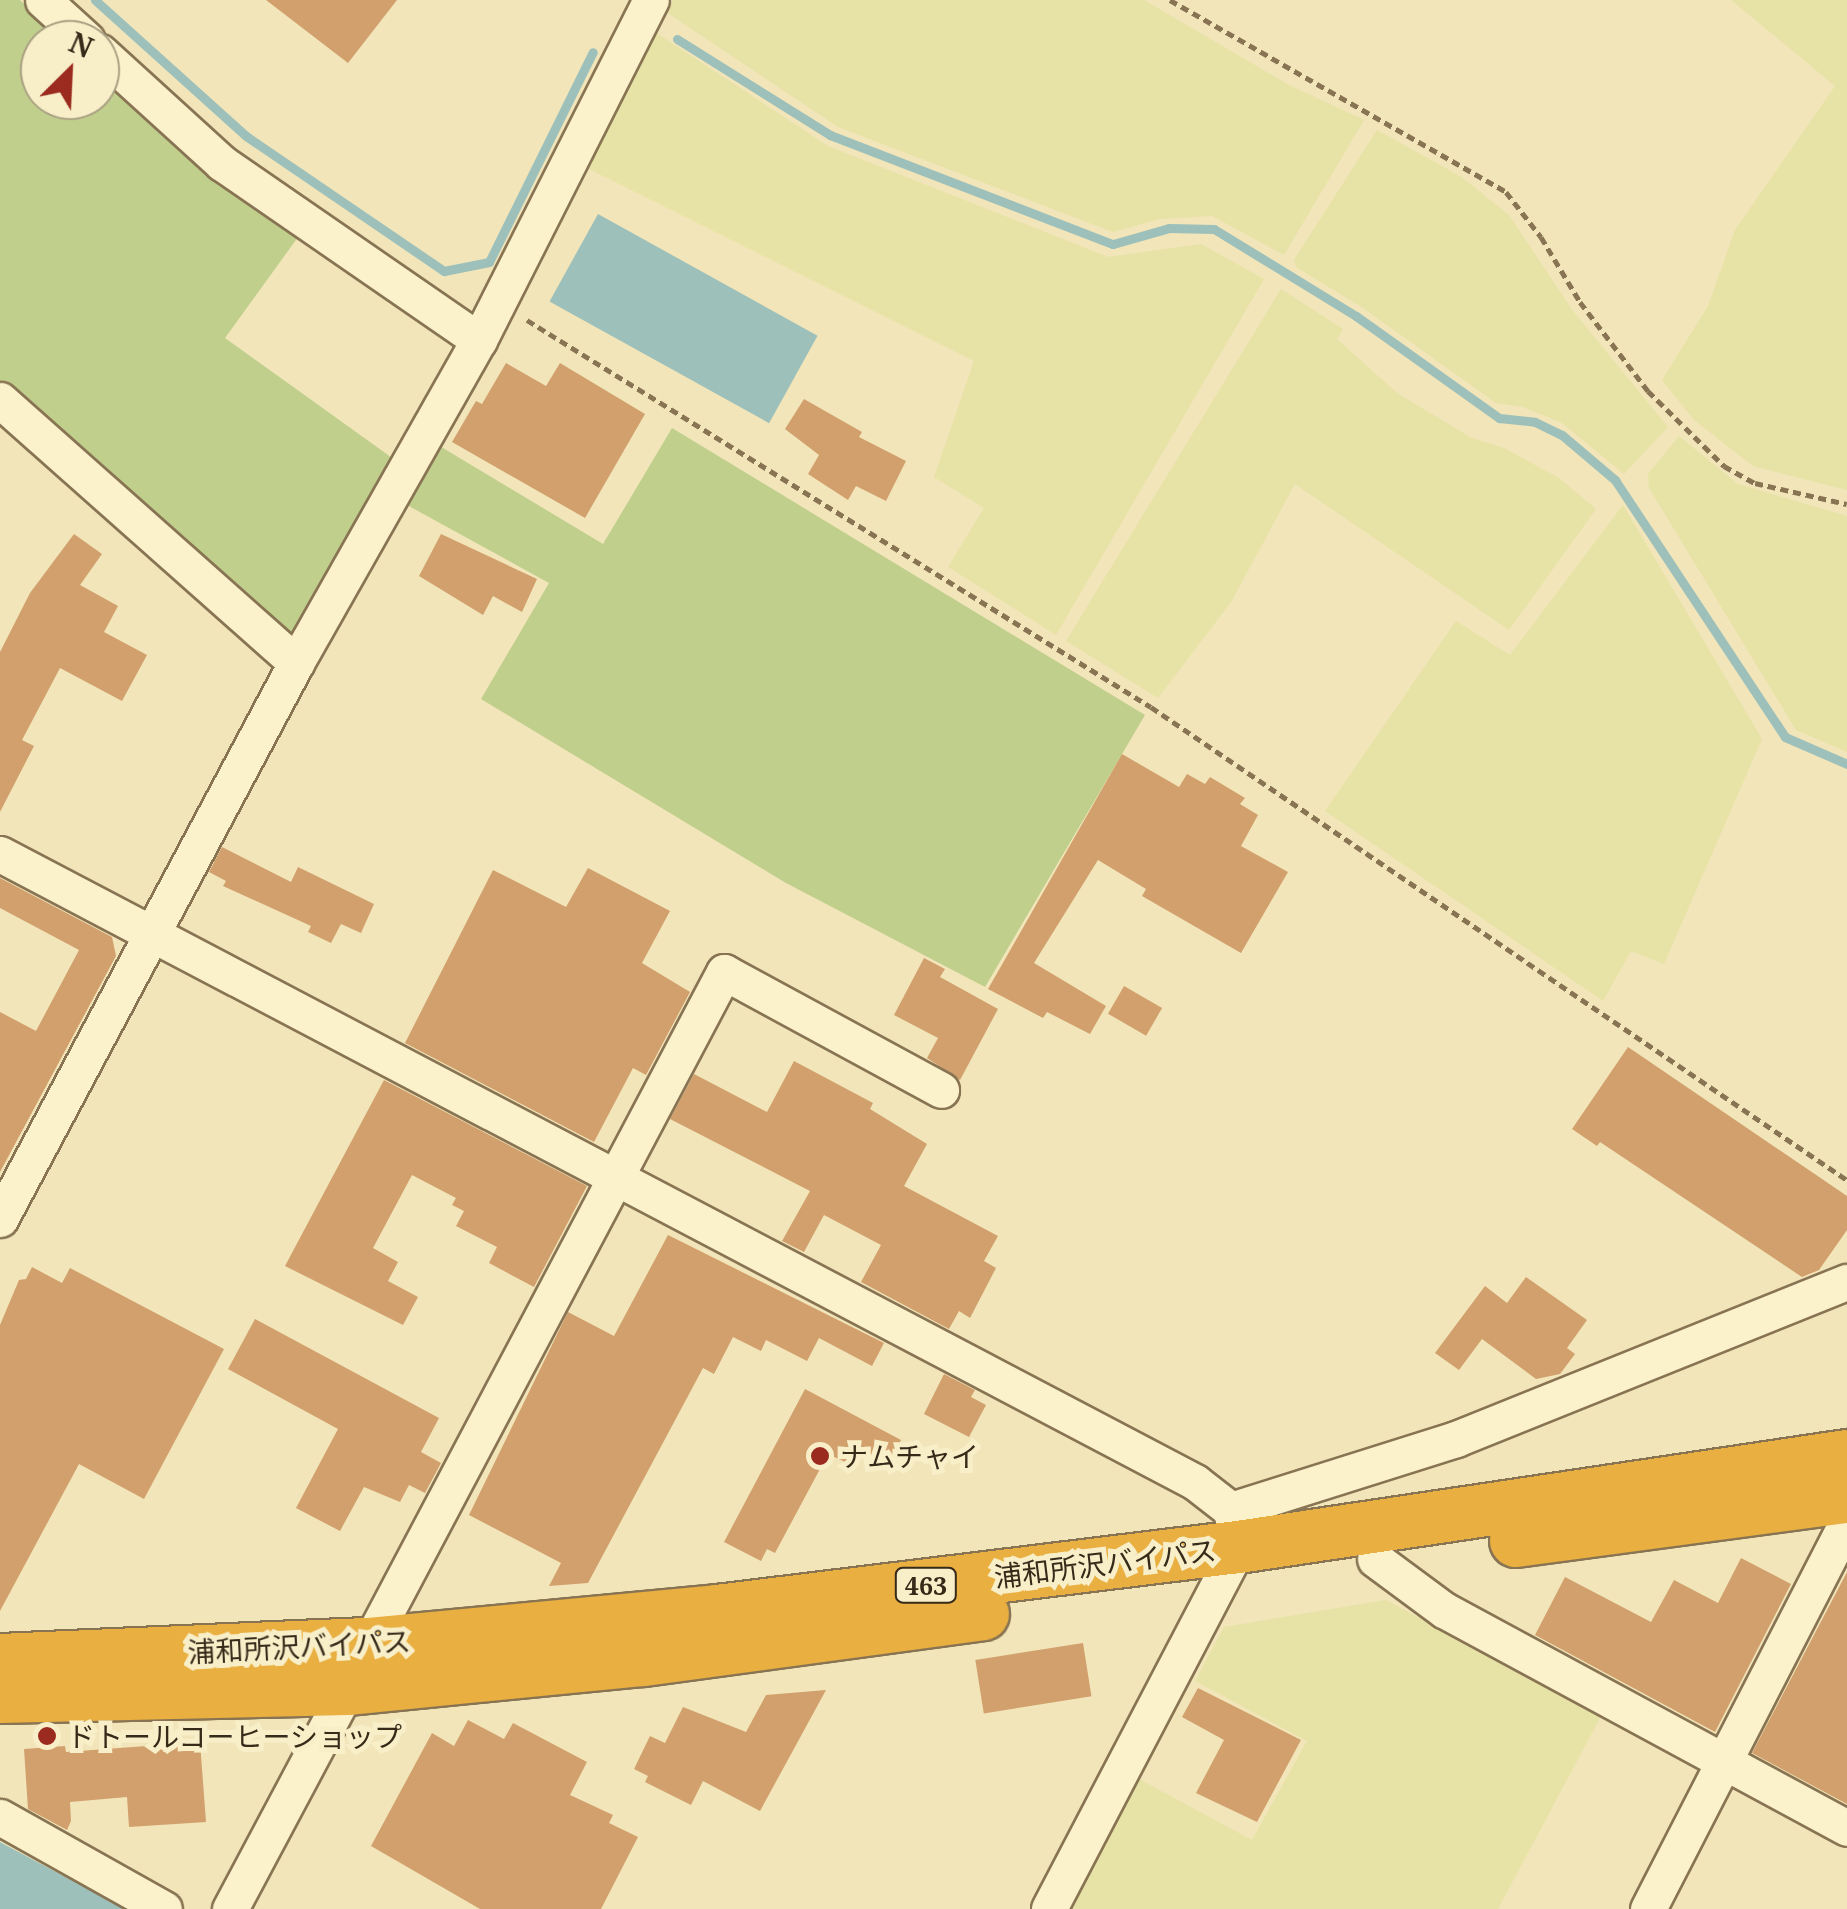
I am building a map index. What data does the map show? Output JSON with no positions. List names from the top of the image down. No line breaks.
{"streets":{"highway":["浦和所沢バイパス","463"]},"places":["ナムチャイ","ドトールコーヒーショップ"],"north":"top right"}
